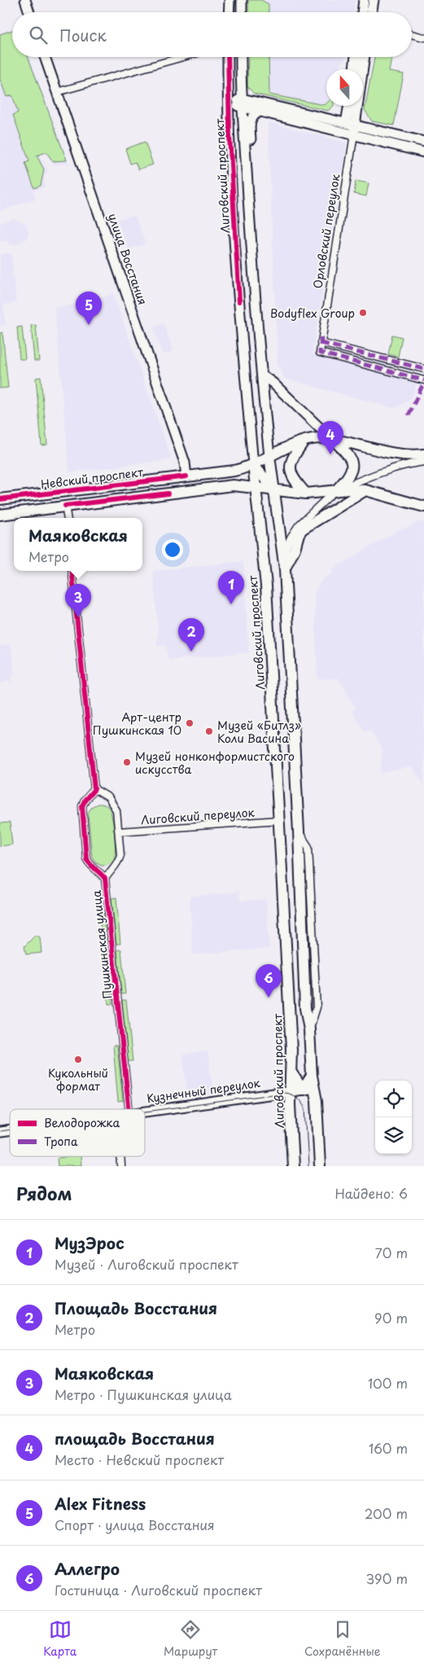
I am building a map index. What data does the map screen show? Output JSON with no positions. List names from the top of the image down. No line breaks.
{"streets":{"main road":["Лиговский проспект","улица Восстания","Невский проспект","Кузнечный переулок"],"street":["Орловский переулок","Лиговский переулок","Пушкинская улица"]},"crossings":[["Лиговский проспект","Невский проспект"],["Лиговский проспект","Лиговский переулок"],["Лиговский проспект","Кузнечный переулок"],["улица Восстания","Невский проспект"],["Лиговский переулок","Пушкинская улица"]],"places":["Bodyflex Group","Арт-центр Пушкинская 10","Музей «Битлз» Коли Васина","Музей нонконформистского искусства","Кукольный формат"],"legend":["Велодорожка","Тропа"],"north":"top","page":{"search":"Поиск","pins":["5","4","1","3","2","6"],"popup":["Маяковская","Метро"],"heading":["Рядом","Найдено: 6"],"list":[{"mark":"1","name":"МузЭрос","note":"Музей · Лиговский проспект","value":"70 m"},{"mark":"2","name":"Площадь Восстания","note":"Метро","value":"90 m"},{"mark":"3","name":"Маяковская","note":"Метро · Пушкинская улица","value":"100 m"},{"mark":"4","name":"площадь Восстания","note":"Место · Невский проспект","value":"160 m"},{"mark":"5","name":"Alex Fitness","note":"Спорт · улица Восстания","value":"200 m"},{"mark":"6","name":"Аллегро","note":"Гостиница · Лиговский проспект","value":"390 m"}],"nav":["Карта","Маршрут","Сохранённые"]}}
